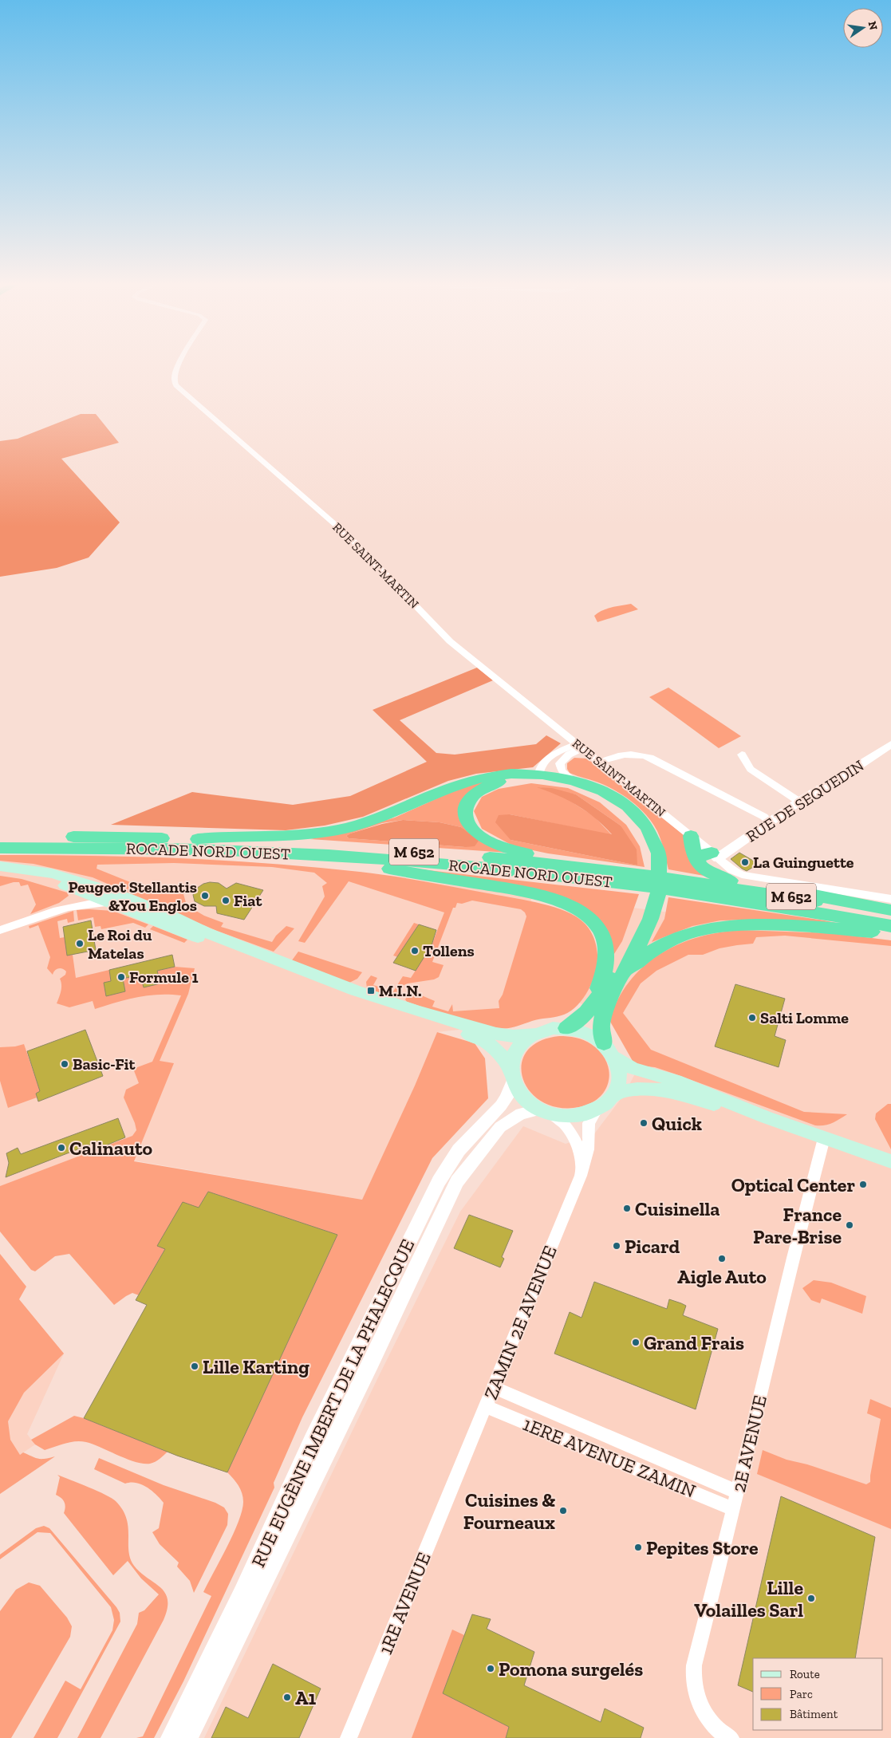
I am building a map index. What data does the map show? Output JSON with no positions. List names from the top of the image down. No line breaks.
{"streets":{"highway":["ROCADE NORD OUEST","M 652"],"street":["RUE SAINT-MARTIN","RUE DE SEQUEDIN","ZAMIN 2E AVENUE","RUE EUGÈNE IMBERT DE LA PHALECQUE","2E AVENUE","1ERE AVENUE ZAMIN","1RE AVENUE"]},"crossings":[["RUE SAINT-MARTIN","RUE DE SEQUEDIN"],["ZAMIN 2E AVENUE","RUE EUGÈNE IMBERT DE LA PHALECQUE"],["ZAMIN 2E AVENUE","1ERE AVENUE ZAMIN"],["ZAMIN 2E AVENUE","1RE AVENUE"],["2E AVENUE","1ERE AVENUE ZAMIN"]],"places":{"other":["La Guinguette","Peugeot Stellantis &You Englos","Fiat","Le Roi du Matelas","Tollens","Formule 1","Salti Lomme","Basic-Fit","Quick","Calinauto","Optical Center","Cuisinella","France Pare-Brise","Picard","Aigle Auto","Grand Frais","Lille Karting","Cuisines & Fourneaux","Pepites Store","Lille Volailles Sarl","Pomona surgelés","A1"],"transit":["M.I.N."]},"legend":["Route","Parc","Bâtiment"],"north":"right"}
